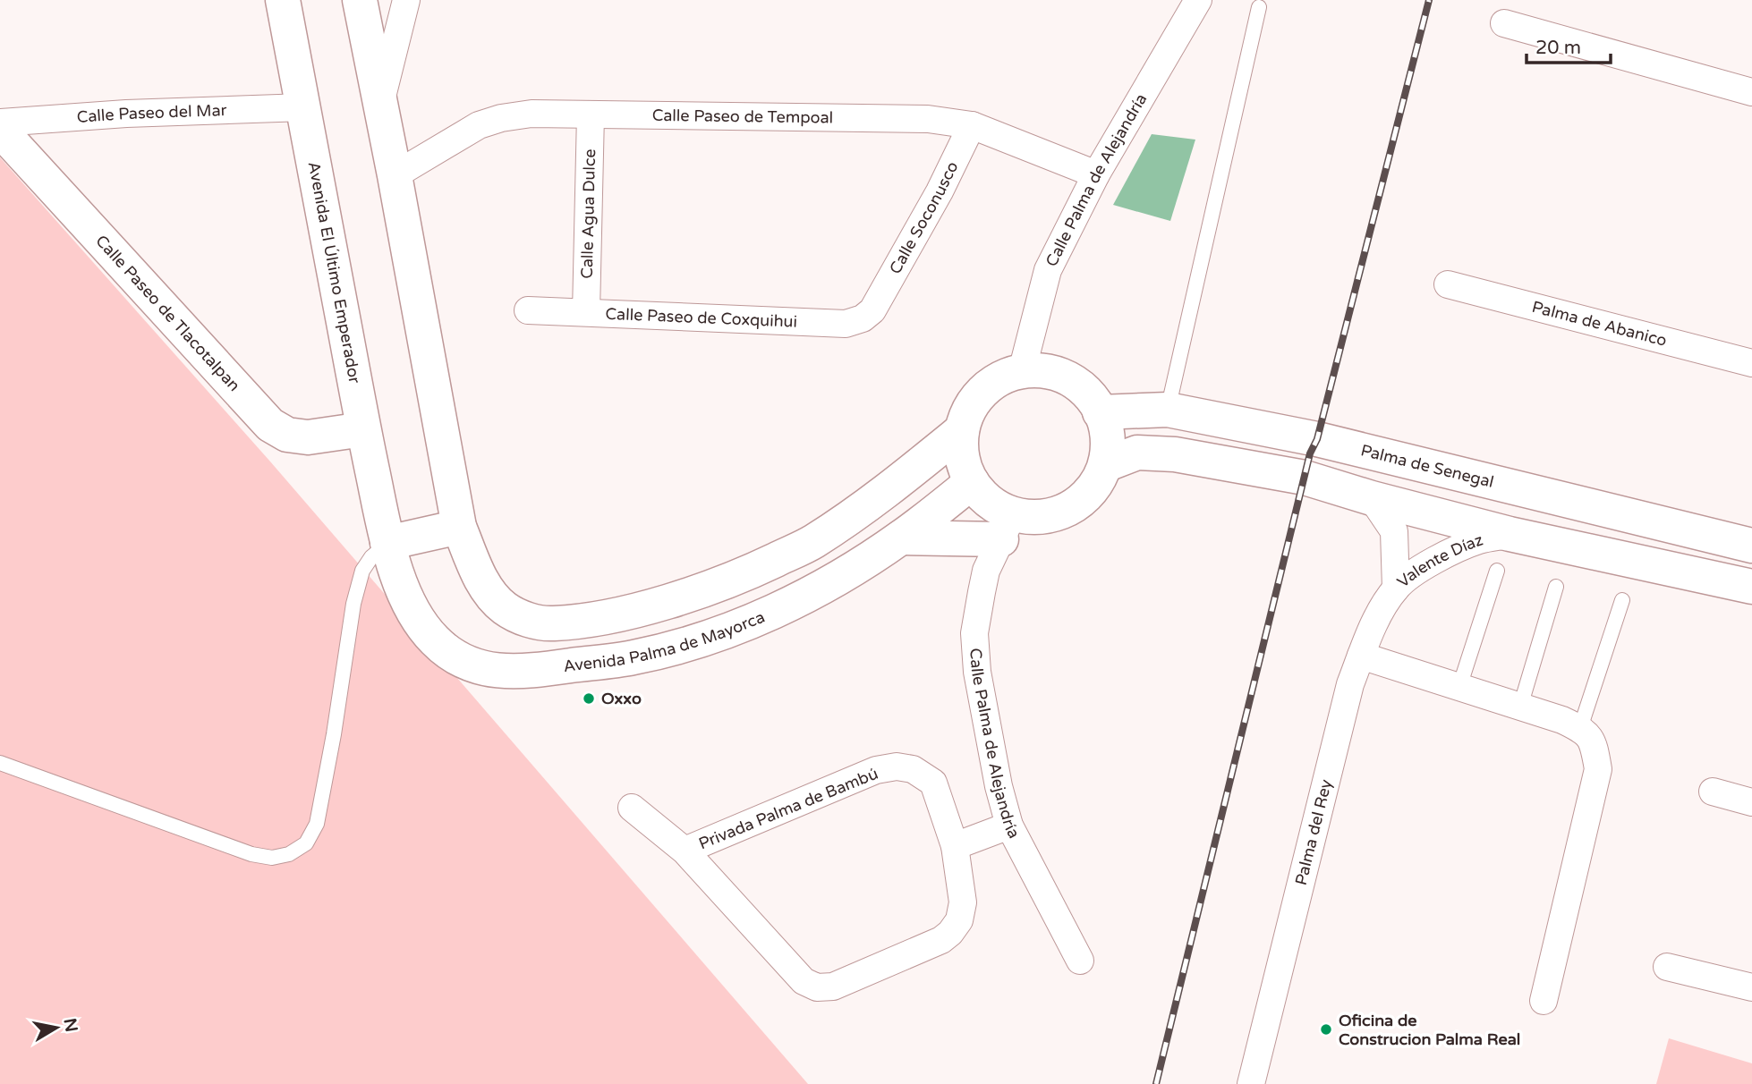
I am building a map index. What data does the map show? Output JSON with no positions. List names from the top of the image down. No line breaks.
{"streets":{"street":["Calle Paseo del Mar","Calle Paseo de Tempoal","Calle Palma de Alejandría","Calle Agua Dulce","Calle Soconusco","Avenida El Último Emperador","Calle Paseo de Tlacotalpan","Calle Paseo de Coxquihui","Palma de Abanico","Palma de Senegal","Valente Díaz","Avenida Palma de Mayorca","Privada Palma de Bambú","Palma del Rey"]},"crossings":[["Calle Paseo del Mar","Avenida El Último Emperador"],["Calle Paseo de Tempoal","Calle Palma de Alejandría"],["Calle Paseo de Tempoal","Calle Agua Dulce"],["Calle Paseo de Tempoal","Calle Soconusco"],["Calle Palma de Alejandría","Palma de Senegal"],["Calle Palma de Alejandría","Avenida Palma de Mayorca"],["Calle Agua Dulce","Calle Paseo de Coxquihui"],["Calle Soconusco","Calle Paseo de Coxquihui"],["Avenida El Último Emperador","Calle Paseo de Tlacotalpan"],["Avenida El Último Emperador","Avenida Palma de Mayorca"],["Palma de Senegal","Avenida Palma de Mayorca"],["Valente Díaz","Palma del Rey"]],"places":["Oxxo","Oficina de Construcion Palma Real"],"scale_bar":"20 m","north":"right"}
